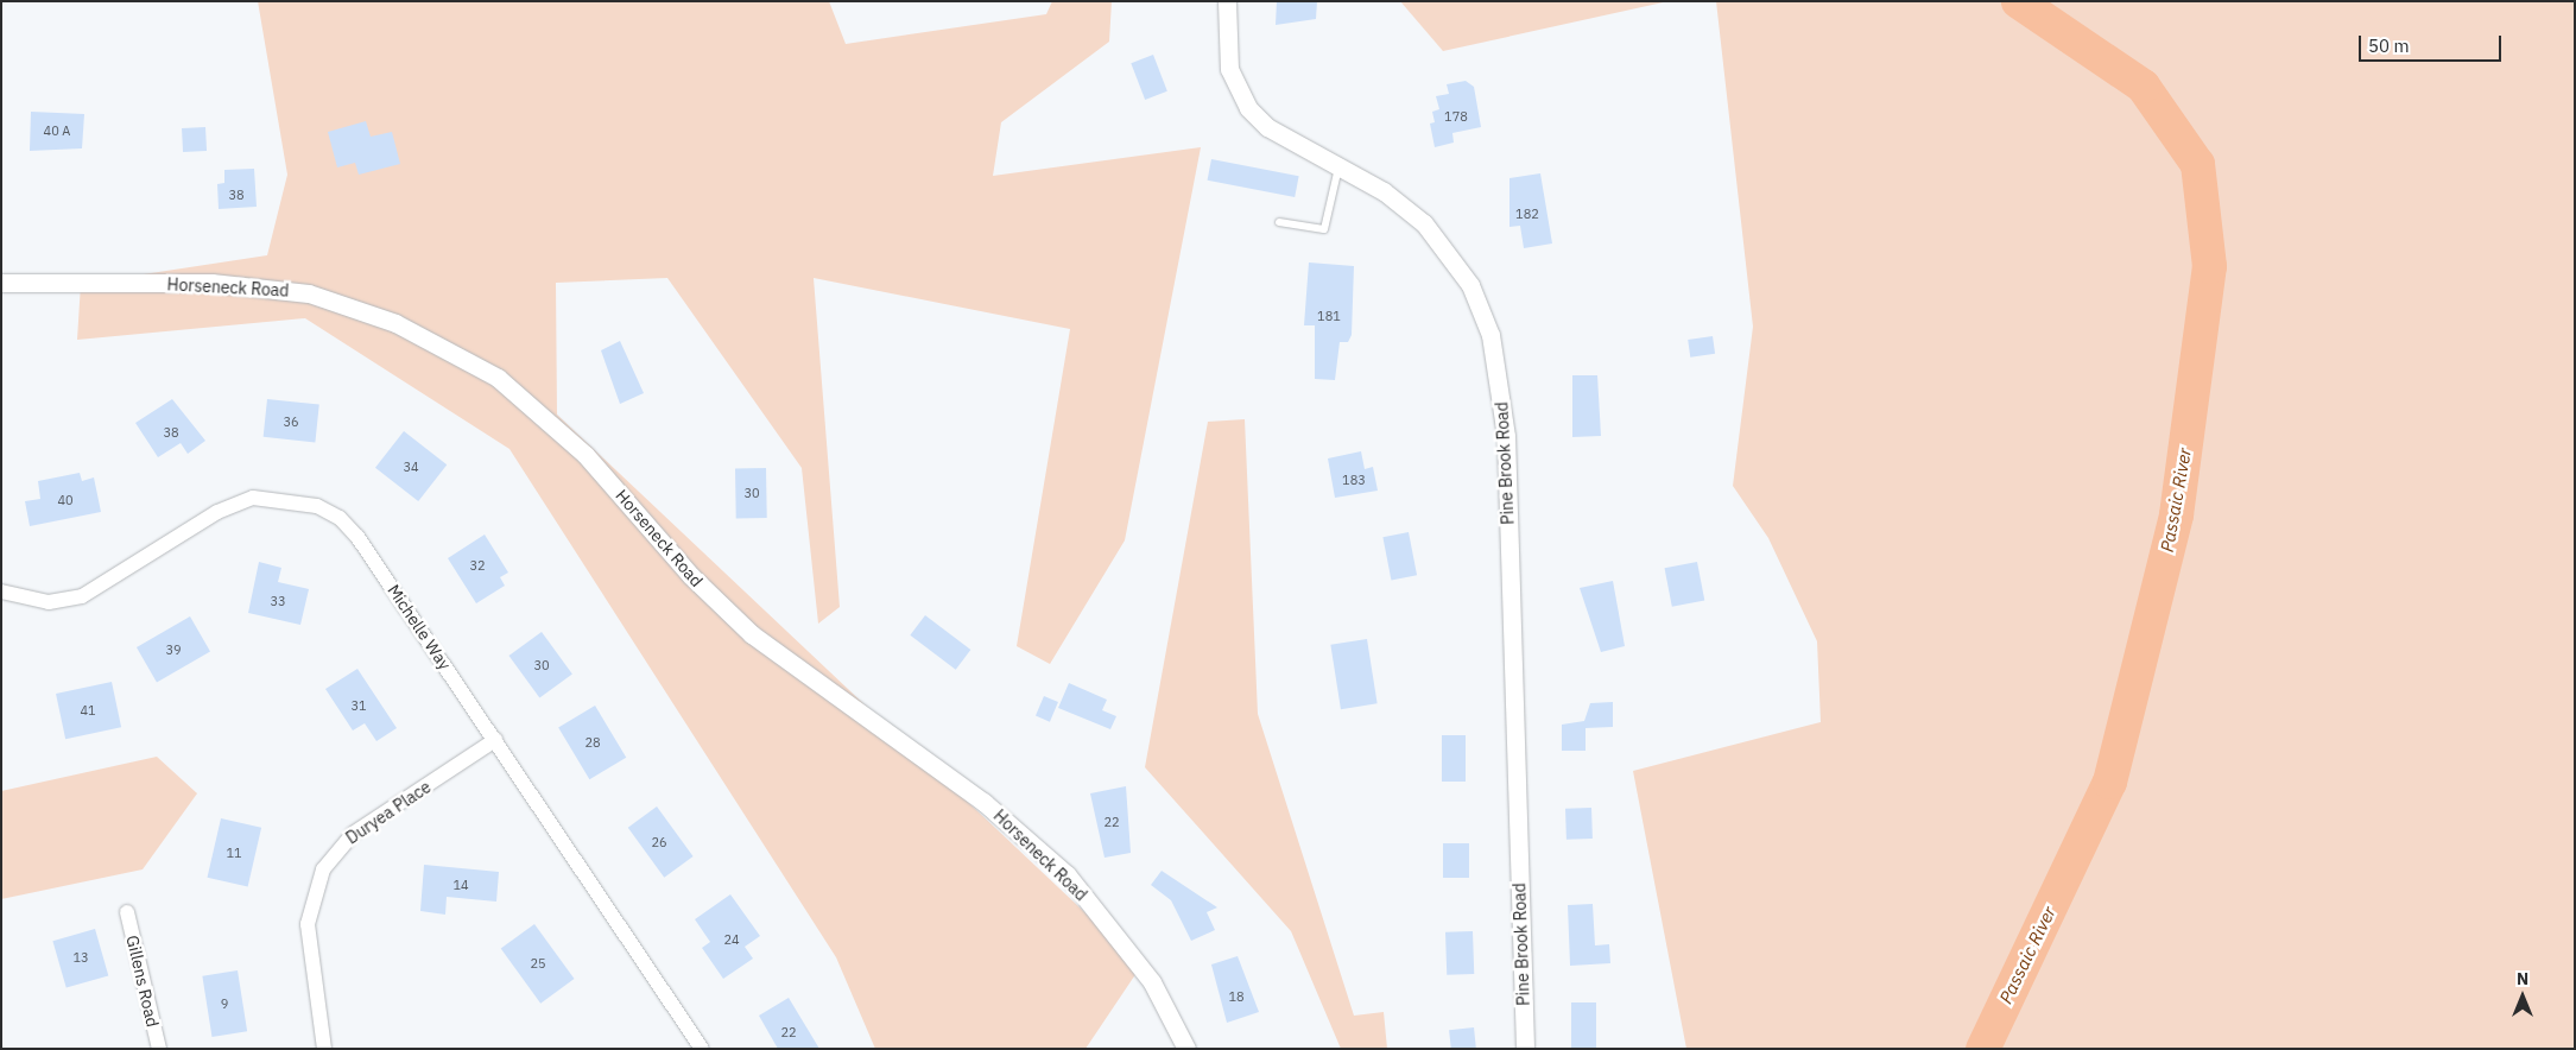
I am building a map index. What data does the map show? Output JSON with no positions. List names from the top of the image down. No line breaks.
{"streets":{"street":["Horseneck Road","Pine Brook Road","Michelle Way","Duryea Place","Gillens Road"]},"crossings":[["Michelle Way","Duryea Place"]],"water":["Passaic River"],"house_numbers":["178","40 A","38","182","181","36","38","34","183","30","40","32","33","39","30","31","41","28","22","26","11","14","24","13","25","18","9","22"],"scale_bar":"50 m","north":"top"}
